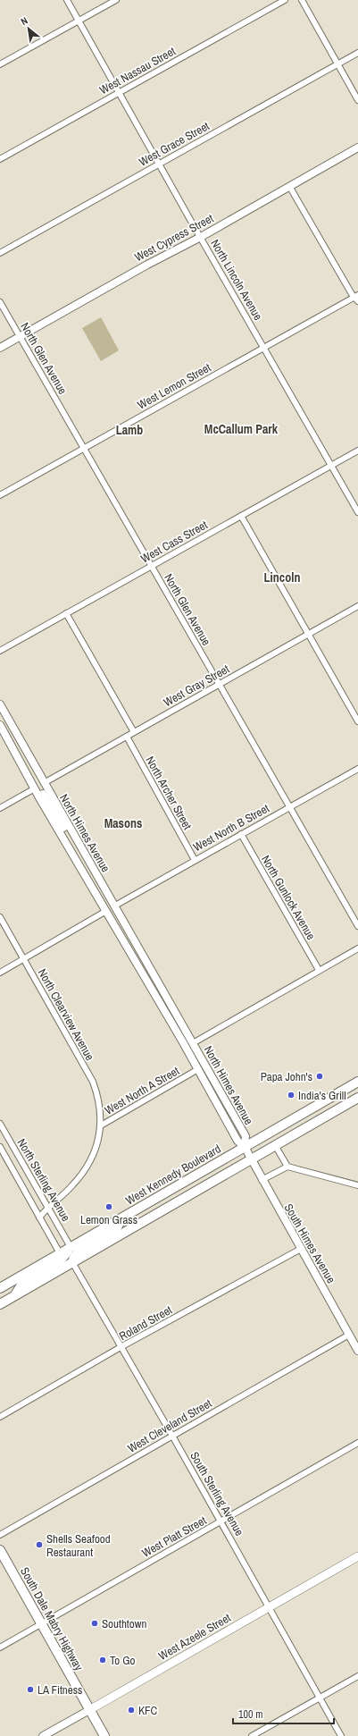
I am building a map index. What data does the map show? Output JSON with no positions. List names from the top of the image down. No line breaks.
{"streets":{"main road":["West Kennedy Boulevard","South Dale Mabry Highway","West Azeele Street"],"street":["West Nassau Street","West Grace Street","West Cypress Street","North Lincoln Avenue","North Glen Avenue","West Lemon Street","West Cass Street","West Gray Street","North Archer Street","West North B Street","North Himes Avenue","North Gunlock Avenue","North Clearview Avenue","West North A Street","North Sterling Avenue","South Himes Avenue","Roland Street","West Cleveland Street","South Sterling Avenue","West Platt Street"]},"crossings":[["West Nassau Street","North Lincoln Avenue"],["West Grace Street","North Lincoln Avenue"],["West Cypress Street","North Lincoln Avenue"],["West Cypress Street","North Glen Avenue"],["North Lincoln Avenue","West Lemon Street"],["North Lincoln Avenue","West Cass Street"],["North Glen Avenue","West Lemon Street"],["North Glen Avenue","West Cass Street"],["North Glen Avenue","West Gray Street"],["North Glen Avenue","West North B Street"],["West Gray Street","North Archer Street"],["West Gray Street","North Himes Avenue"],["North Archer Street","West North B Street"],["West North B Street","North Himes Avenue"],["West North B Street","North Gunlock Avenue"],["North Himes Avenue","West North A Street"],["North Himes Avenue","West Kennedy Boulevard"],["North Himes Avenue","South Himes Avenue"],["North Clearview Avenue","West North A Street"],["West North A Street","North Sterling Avenue"],["West Kennedy Boulevard","North Sterling Avenue"],["West Kennedy Boulevard","South Himes Avenue"],["South Himes Avenue","Roland Street"],["South Himes Avenue","West Cleveland Street"],["Roland Street","South Sterling Avenue"],["West Cleveland Street","South Sterling Avenue"],["South Sterling Avenue","West Platt Street"],["South Sterling Avenue","West Azeele Street"],["West Platt Street","South Dale Mabry Highway"],["South Dale Mabry Highway","West Azeele Street"]],"districts":["McCallum Park","Lamb","Lincoln","Masons"],"places":["Papa John's","India's Grill","Lemon Grass","Shells Seafood Restaurant","Southtown","To Go","LA Fitness","KFC"],"scale_bar":"100 m","north":"top left"}
